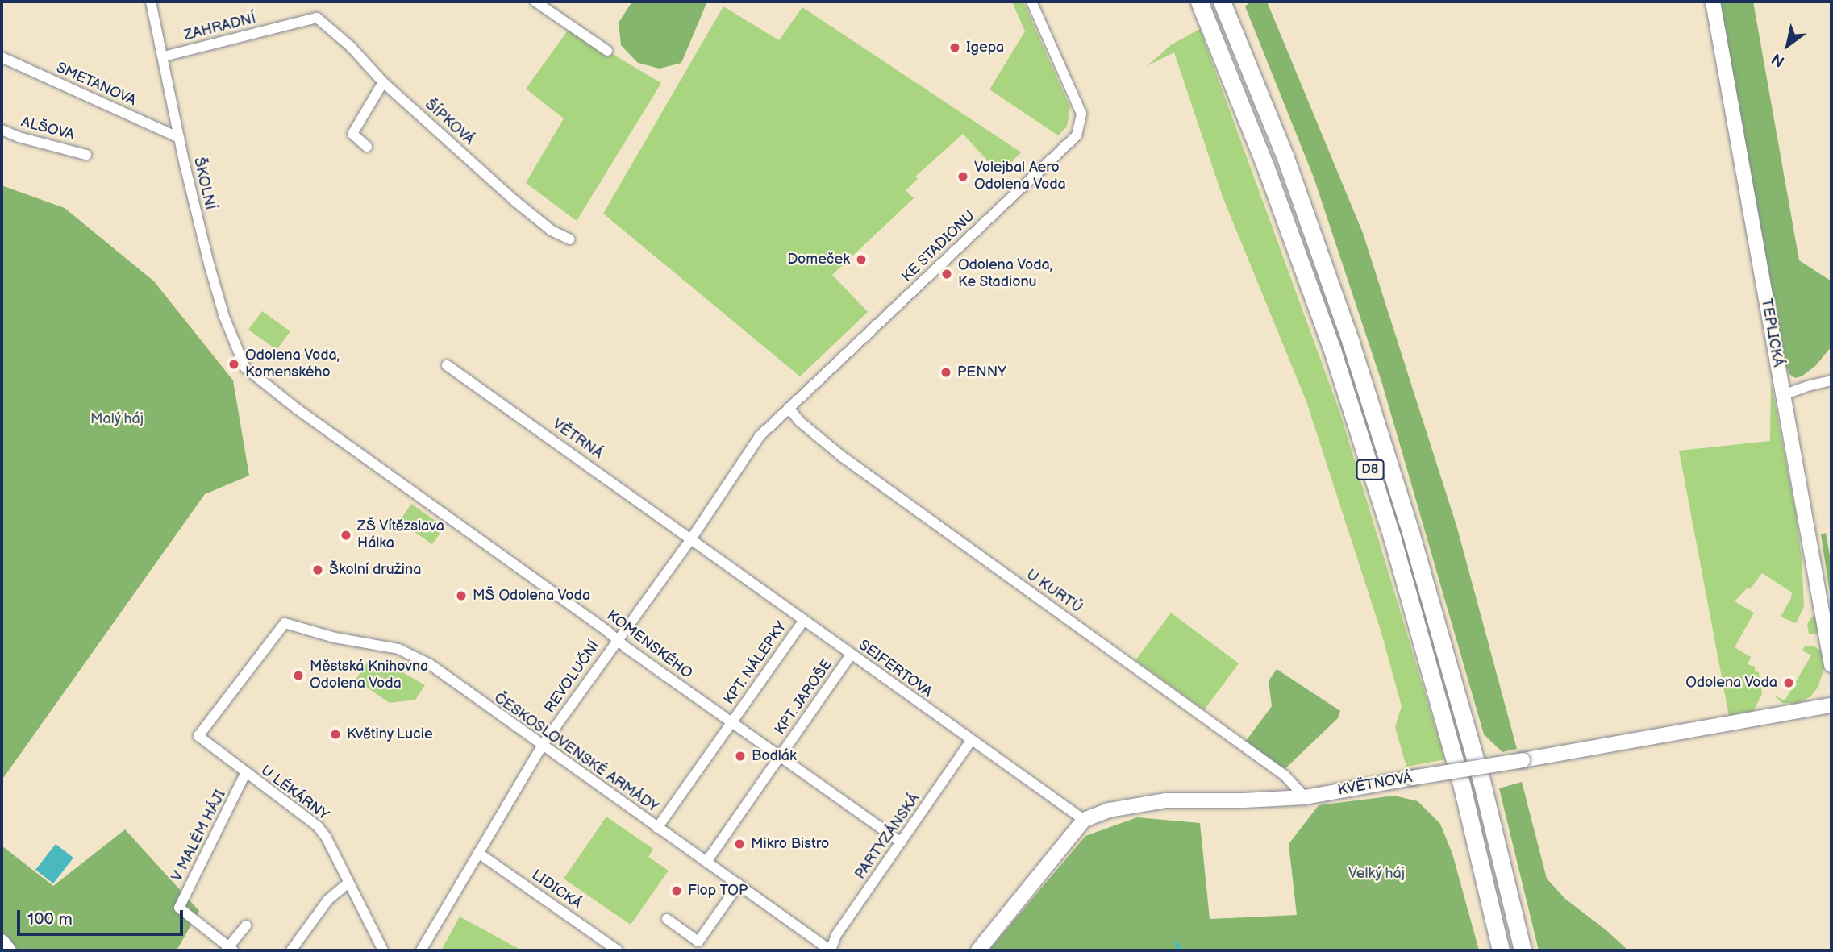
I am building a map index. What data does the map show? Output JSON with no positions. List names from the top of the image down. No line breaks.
{"streets":{"highway":["D8"],"street":["ZAHRADNÍ","SMETANOVA","ŠÍPKOVÁ","ALŠOVA","ŠKOLNÍ","KE STADIONU","TEPLICKÁ","VĚTRNÁ","U KURTŮ","KOMENSKÉHO","KPT. NÁLEPKY","SEIFERTOVA","REVOLUČNÍ","KPT. JAROŠE","ČESKOSLOVENSKÉ ARMÁDY","KVĚTNOVÁ","U LÉKÁRNY","V MALÉM HÁJI","PARTYZÁNSKÁ","LIDICKÁ"]},"crossings":[["ZAHRADNÍ","ŠÍPKOVÁ"],["ZAHRADNÍ","ŠKOLNÍ"],["SMETANOVA","ŠKOLNÍ"],["ŠKOLNÍ","KOMENSKÉHO"],["KE STADIONU","U KURTŮ"],["KE STADIONU","REVOLUČNÍ"],["VĚTRNÁ","SEIFERTOVA"],["VĚTRNÁ","REVOLUČNÍ"],["U KURTŮ","REVOLUČNÍ"],["U KURTŮ","KVĚTNOVÁ"],["KOMENSKÉHO","KPT. NÁLEPKY"],["KOMENSKÉHO","REVOLUČNÍ"],["KOMENSKÉHO","KPT. JAROŠE"],["KOMENSKÉHO","PARTYZÁNSKÁ"],["KPT. NÁLEPKY","SEIFERTOVA"],["KPT. NÁLEPKY","ČESKOSLOVENSKÉ ARMÁDY"],["SEIFERTOVA","REVOLUČNÍ"],["SEIFERTOVA","KPT. JAROŠE"],["SEIFERTOVA","KVĚTNOVÁ"],["SEIFERTOVA","PARTYZÁNSKÁ"],["REVOLUČNÍ","ČESKOSLOVENSKÉ ARMÁDY"],["REVOLUČNÍ","LIDICKÁ"],["KPT. JAROŠE","ČESKOSLOVENSKÉ ARMÁDY"],["ČESKOSLOVENSKÉ ARMÁDY","U LÉKÁRNY"],["ČESKOSLOVENSKÉ ARMÁDY","PARTYZÁNSKÁ"],["U LÉKÁRNY","V MALÉM HÁJI"]],"parks":["Malý háj","Velký háj"],"places":["Igepa","Volejbal Aero Odolena Voda","Domeček","Odolena Voda, Ke Stadionu","Odolena Voda, Komenského","PENNY","ZŠ Vítězslava Hálka","Školní družina","MŠ Odolena Voda","Městská Knihovna Odolena Voda","Odolena Voda","Květiny Lucie","Bodlák","Mikro Bistro","Flop TOP"],"scale_bar":"100 m","north":"bottom left"}
